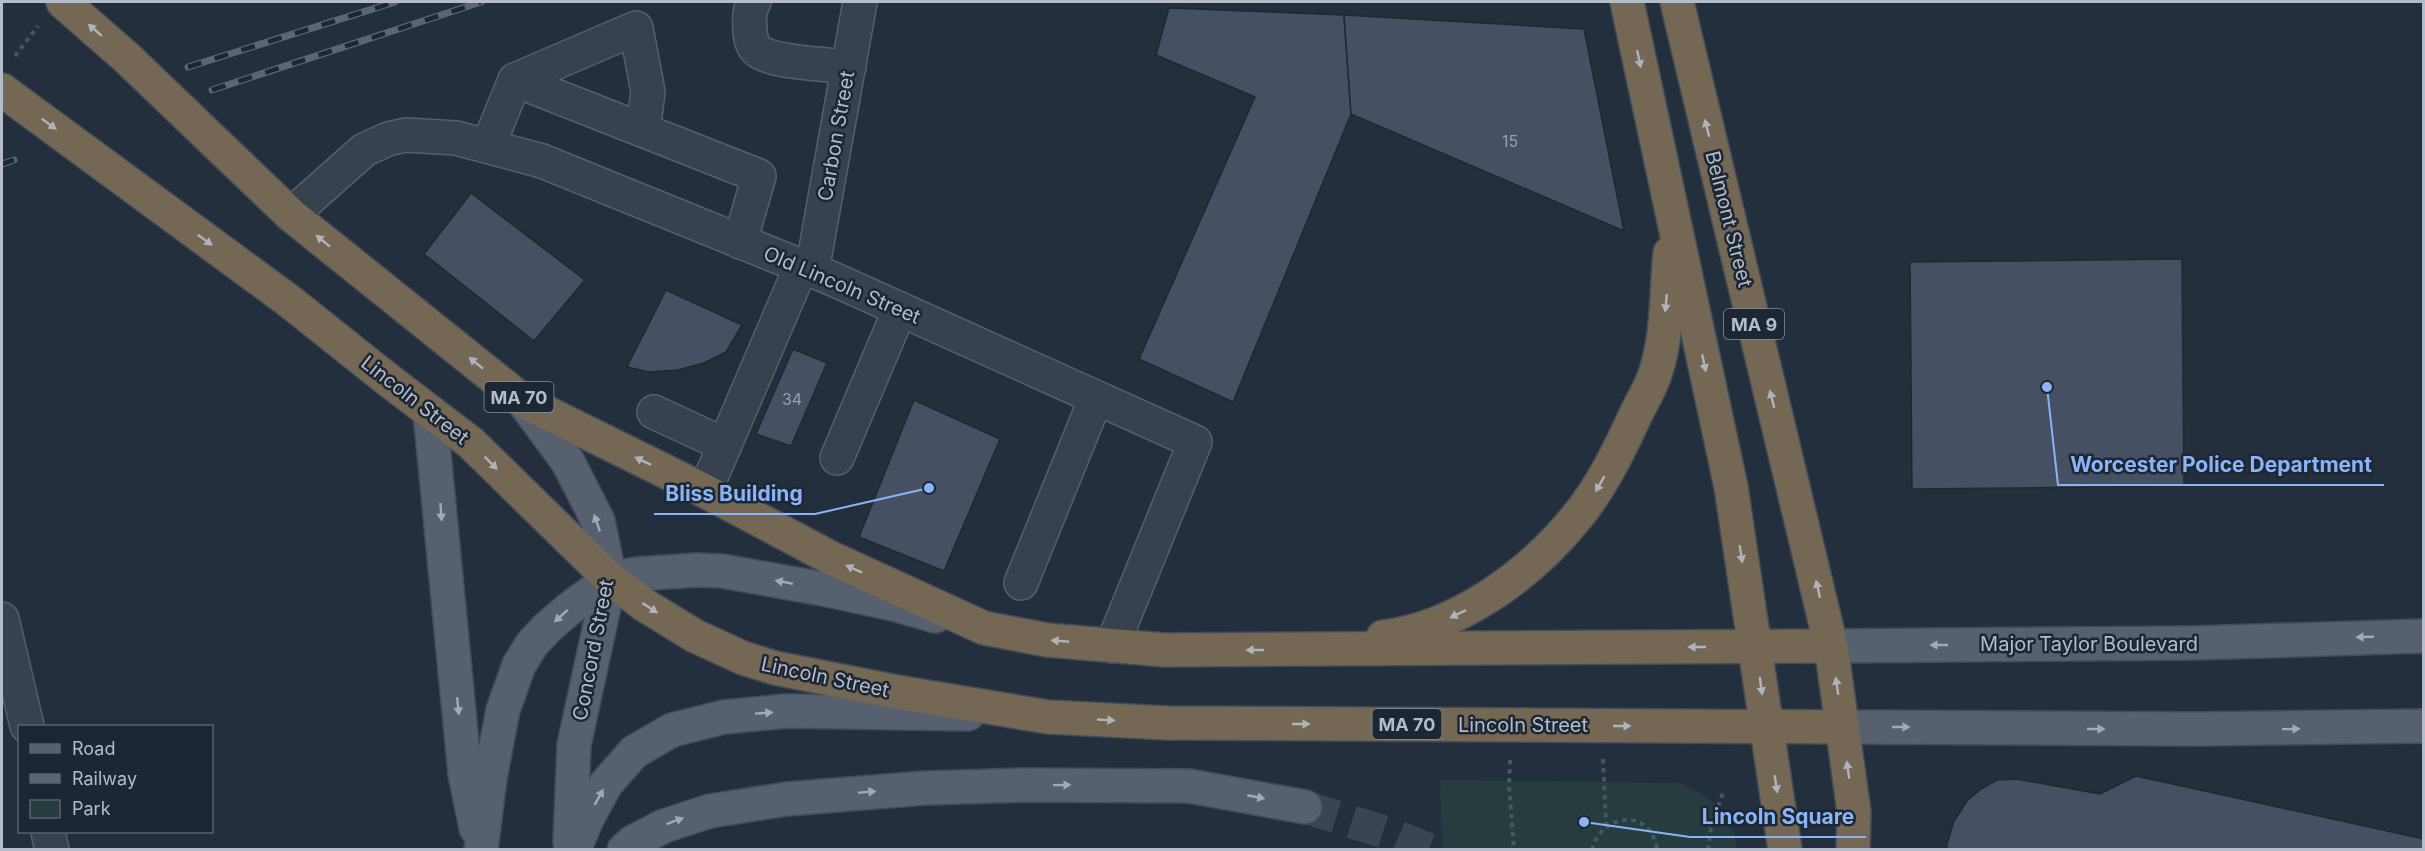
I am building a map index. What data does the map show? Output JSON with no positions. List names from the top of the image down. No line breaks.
{"streets":{"highway":["Belmont Street","MA 9","MA 70","Lincoln Street","Major Taylor Boulevard"],"main road":["Concord Street"],"street":["Carbon Street","Old Lincoln Street"]},"crossings":[["Carbon Street","Old Lincoln Street"],["Carbon Street","MA 70"],["Belmont Street","MA 9"],["Belmont Street","Major Taylor Boulevard"],["Old Lincoln Street","MA 70"],["MA 9","MA 70"],["MA 9","Lincoln Street"],["MA 9","Major Taylor Boulevard"],["MA 70","Major Taylor Boulevard"],["MA 70","Concord Street"],["Lincoln Street","Concord Street"]],"places":["Worcester Police Department","Bliss Building","Lincoln Square"],"house_numbers":["15","34"],"legend":["Road","Railway","Park"]}
